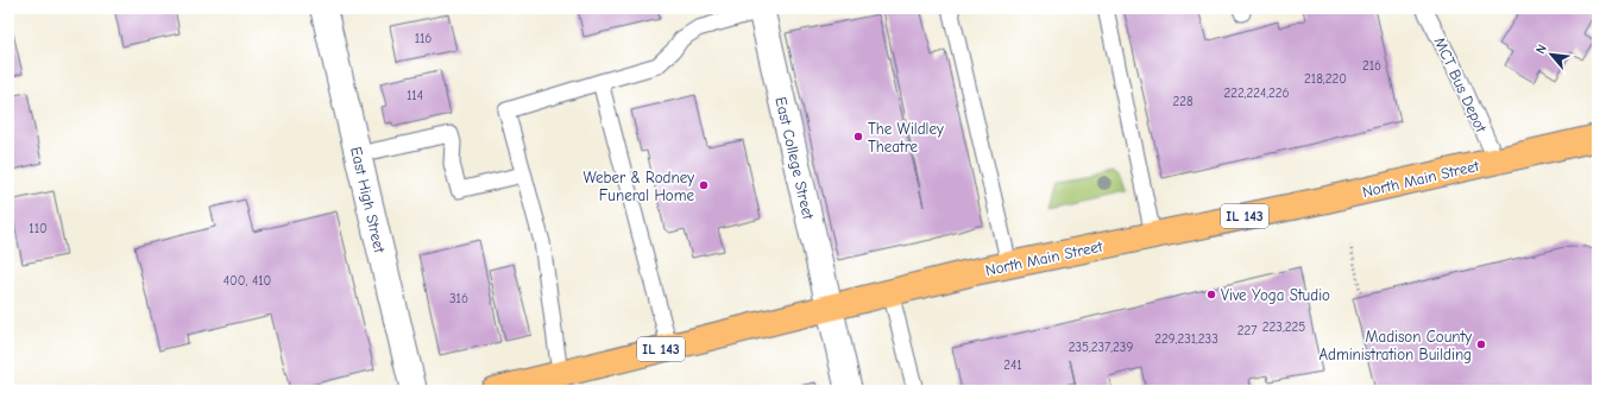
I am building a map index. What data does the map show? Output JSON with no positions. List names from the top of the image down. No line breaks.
{"streets":{"main road":["North Main Street","IL 143"],"street":["East College Street","East High Street"],"lane":["MCT Bus Depot"]},"crossings":[["MCT Bus Depot","North Main Street"],["East College Street","North Main Street"]],"places":["The Wildley Theatre","Weber & Rodney Funeral Home","Vive Yoga Studio","Madison County Administration Building"],"house_numbers":["116","216","218,220","222,224,226","114","228","110","400, 410","316","223,225","227","229,231,233","235,237,239","241"],"north":"top left"}
